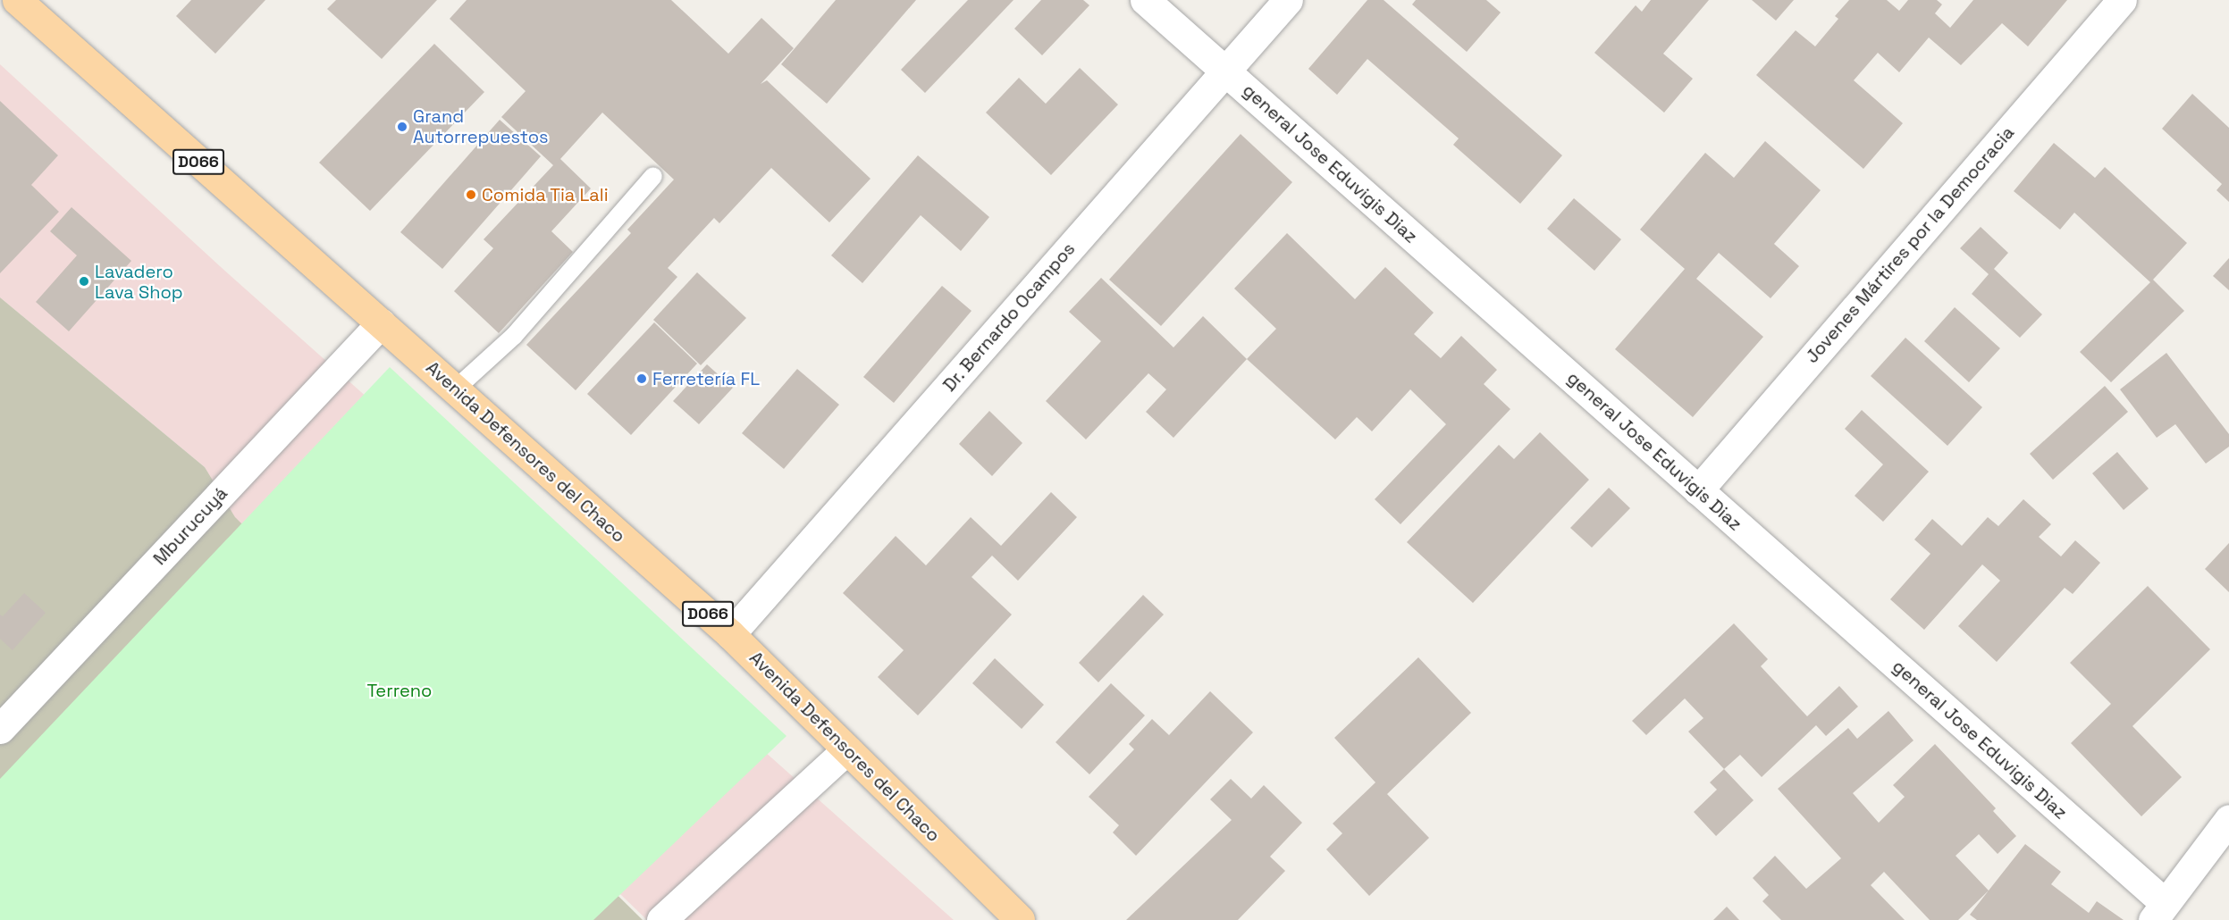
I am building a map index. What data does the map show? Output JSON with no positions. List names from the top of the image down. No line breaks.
{"streets":{"main road":["D066","Avenida Defensores del Chaco"],"street":["general Jose Eduvigis Diaz","Jovenes Mártires por la Democracia","Dr. Bernardo Ocampos","Mburucuyá"]},"crossings":[["general Jose Eduvigis Diaz","Jovenes Mártires por la Democracia"],["general Jose Eduvigis Diaz","Dr. Bernardo Ocampos"],["Dr. Bernardo Ocampos","Avenida Defensores del Chaco"],["Avenida Defensores del Chaco","Mburucuyá"]],"parks":["Terreno"],"places":["Grand Autorrepuestos","Comida Tia Lali","Lavadero Lava Shop","Ferretería FL"]}
